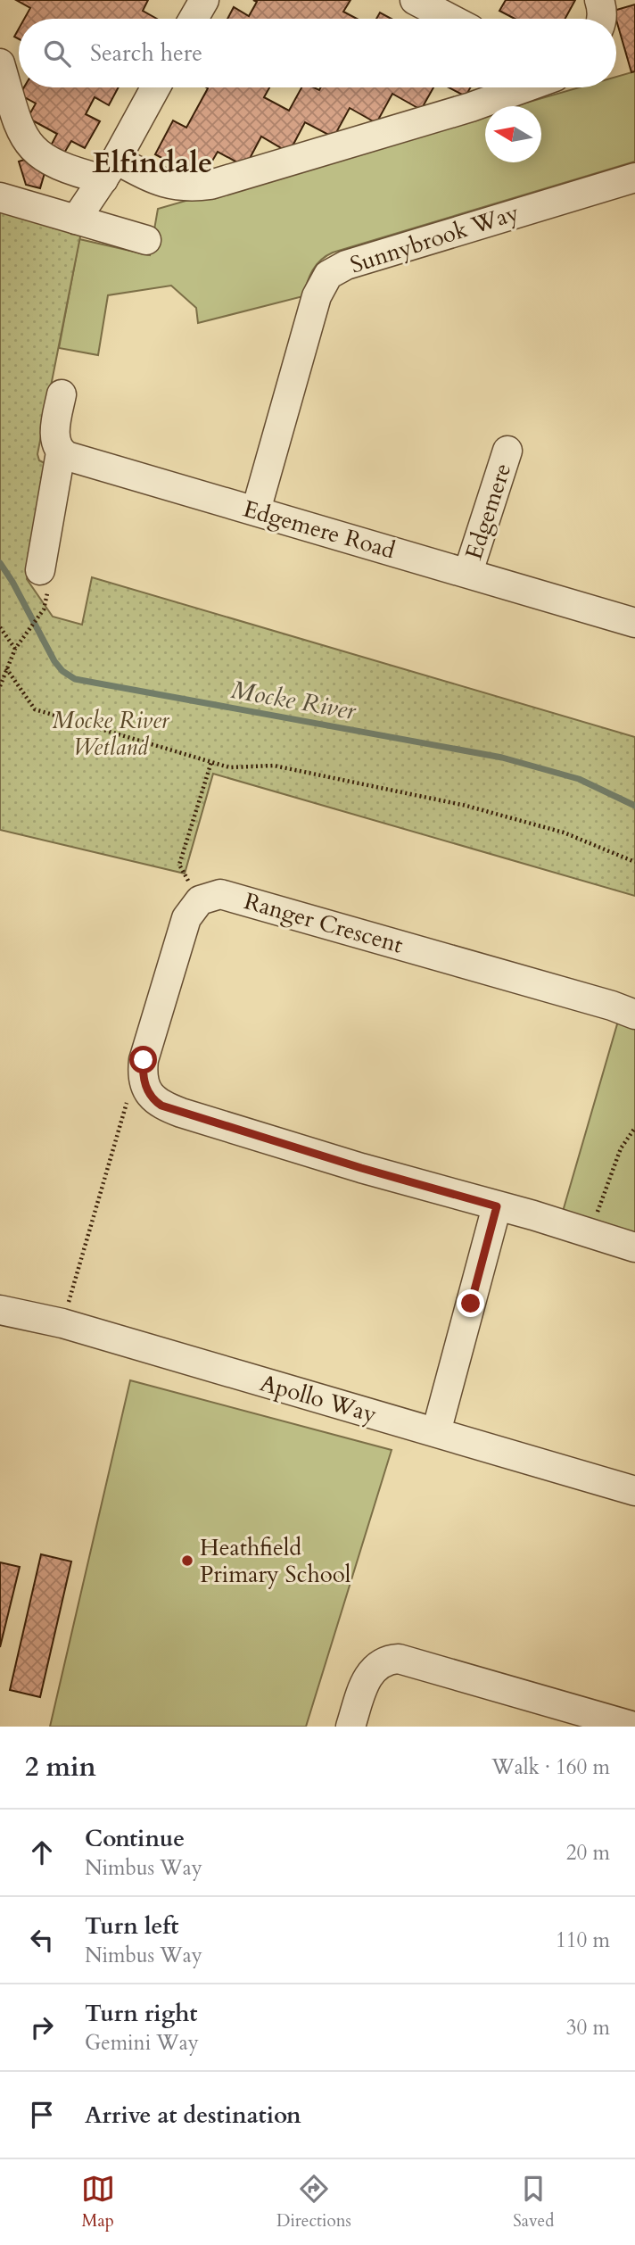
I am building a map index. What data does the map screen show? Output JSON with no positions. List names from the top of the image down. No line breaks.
{"streets":{"street":["Sunnybrook Way","Edgemere","Edgemere Road","Ranger Crescent","Apollo Way"]},"crossings":[["Sunnybrook Way","Edgemere Road"],["Edgemere","Edgemere Road"]],"districts":["Elfindale"],"water":["Mocke River"],"parks":["Mocke River Wetland"],"places":["Heathfield Primary School"],"north":"left","page":{"search":"Search here","heading":["2 min","Walk · 160 m"],"list":[["Continue","Nimbus Way","20 m"],["Turn left","Nimbus Way","110 m"],["Turn right","Gemini Way","30 m"],"Arrive at destination"],"nav":["Map","Directions","Saved"]}}
